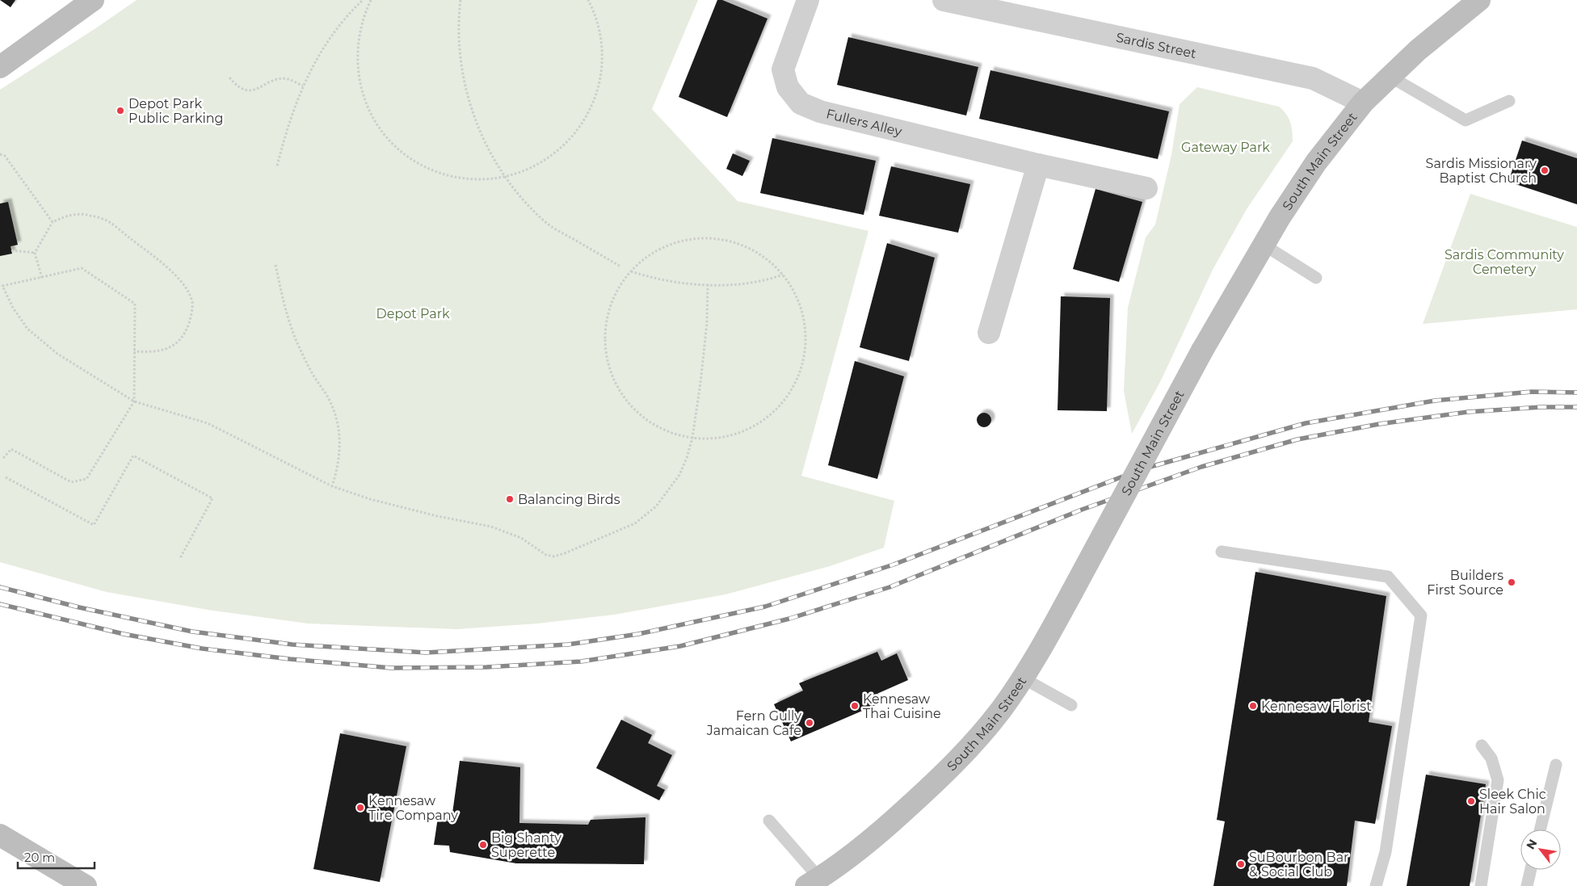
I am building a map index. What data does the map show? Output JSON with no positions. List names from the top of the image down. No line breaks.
{"streets":{"main road":["South Main Street"],"street":["Sardis Street","Fullers Alley"]},"crossings":[["Sardis Street","South Main Street"]],"parks":["Gateway Park","Sardis Community Cemetery","Depot Park"],"places":["Depot Park Public Parking","Sardis Missionary Baptist Church","Balancing Birds","Builders First Source","Kennesaw Thai Cuisine","Kennesaw Florist","Fern Gully Jamaican Cafe","Sleek Chic Hair Salon","Kennesaw Tire Company","Big Shanty Superette","SuBourbon Bar & Social Club"],"scale_bar":"20 m","north":"top left"}
